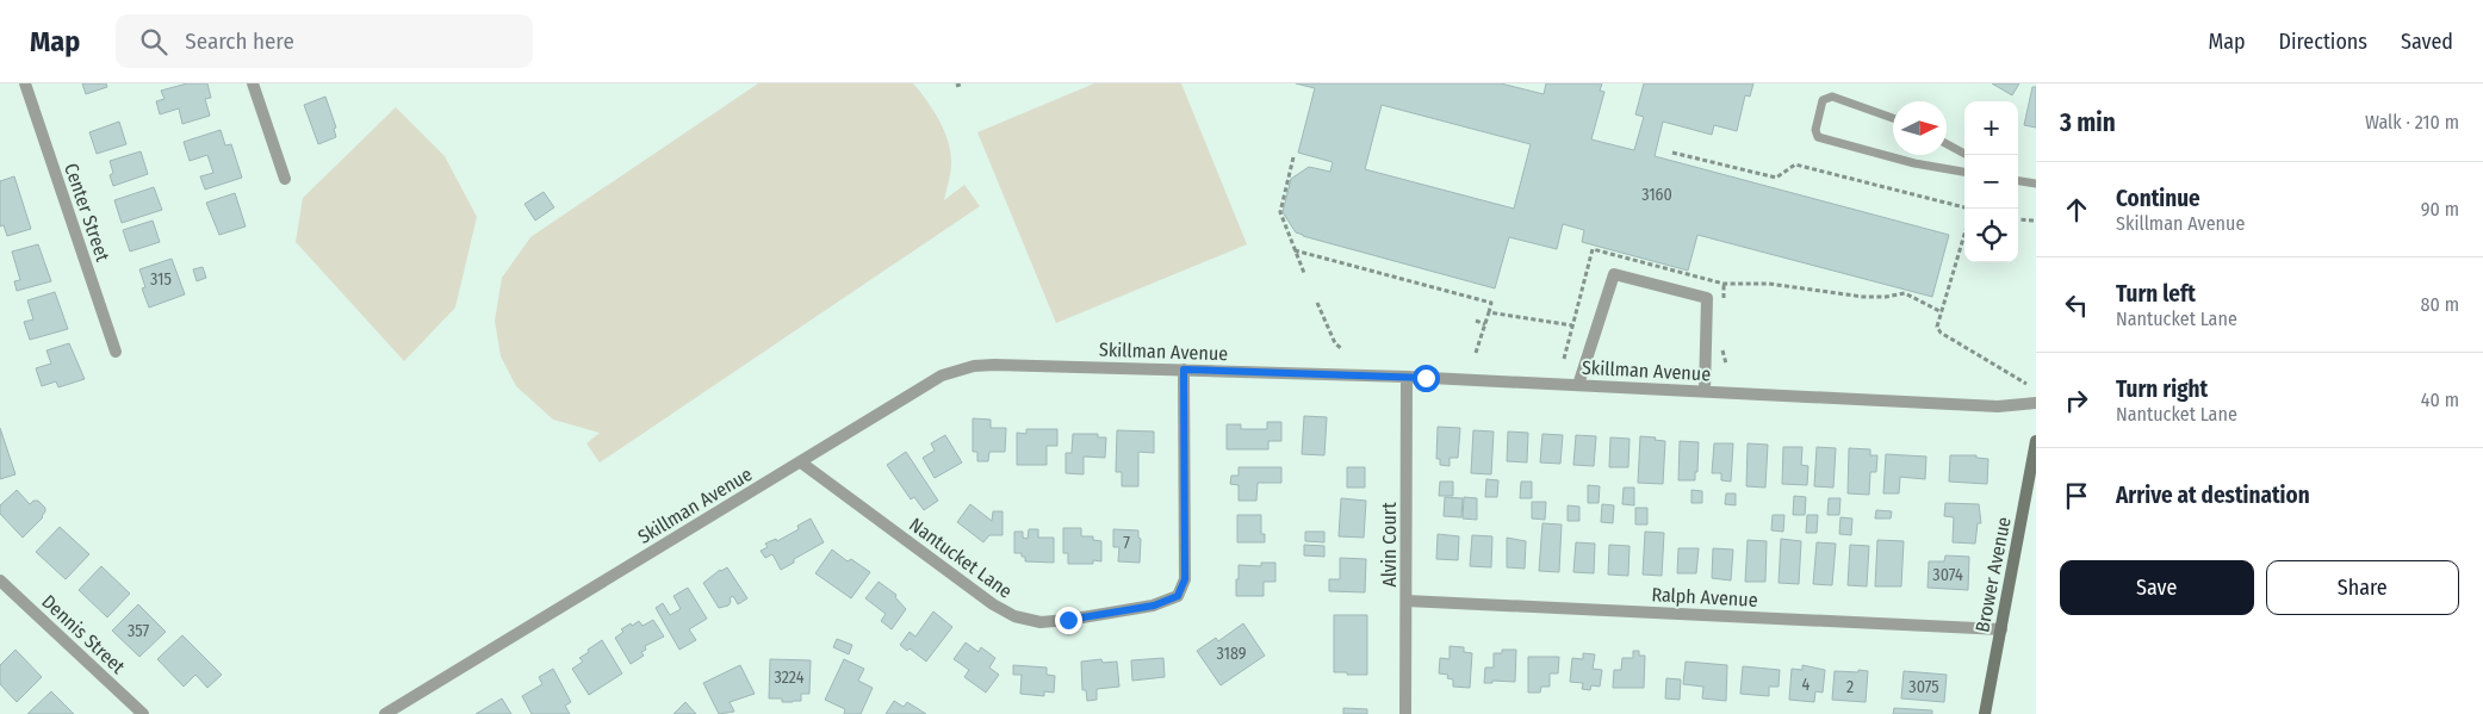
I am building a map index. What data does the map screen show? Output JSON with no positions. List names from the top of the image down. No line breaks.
{"streets":{"main road":["Brower Avenue"],"street":["Center Street","Skillman Avenue","Alvin Court","Nantucket Lane","Ralph Avenue","Dennis Street"]},"crossings":[["Skillman Avenue","Alvin Court"],["Skillman Avenue","Nantucket Lane"],["Alvin Court","Ralph Avenue"],["Brower Avenue","Ralph Avenue"]],"house_numbers":["3160","315","7","3074","357","3189","3224","4","2","3075"],"north":"right","page":{"header":"Map","search":"Search here","nav":["Map","Directions","Saved"],"heading":["3 min","Walk · 210 m"],"map_buttons":["+","−"],"list":[["Continue","Skillman Avenue","90 m"],["Turn left","Nantucket Lane","80 m"],["Turn right","Nantucket Lane","40 m"],"Arrive at destination"],"buttons":["Save","Share"]}}
